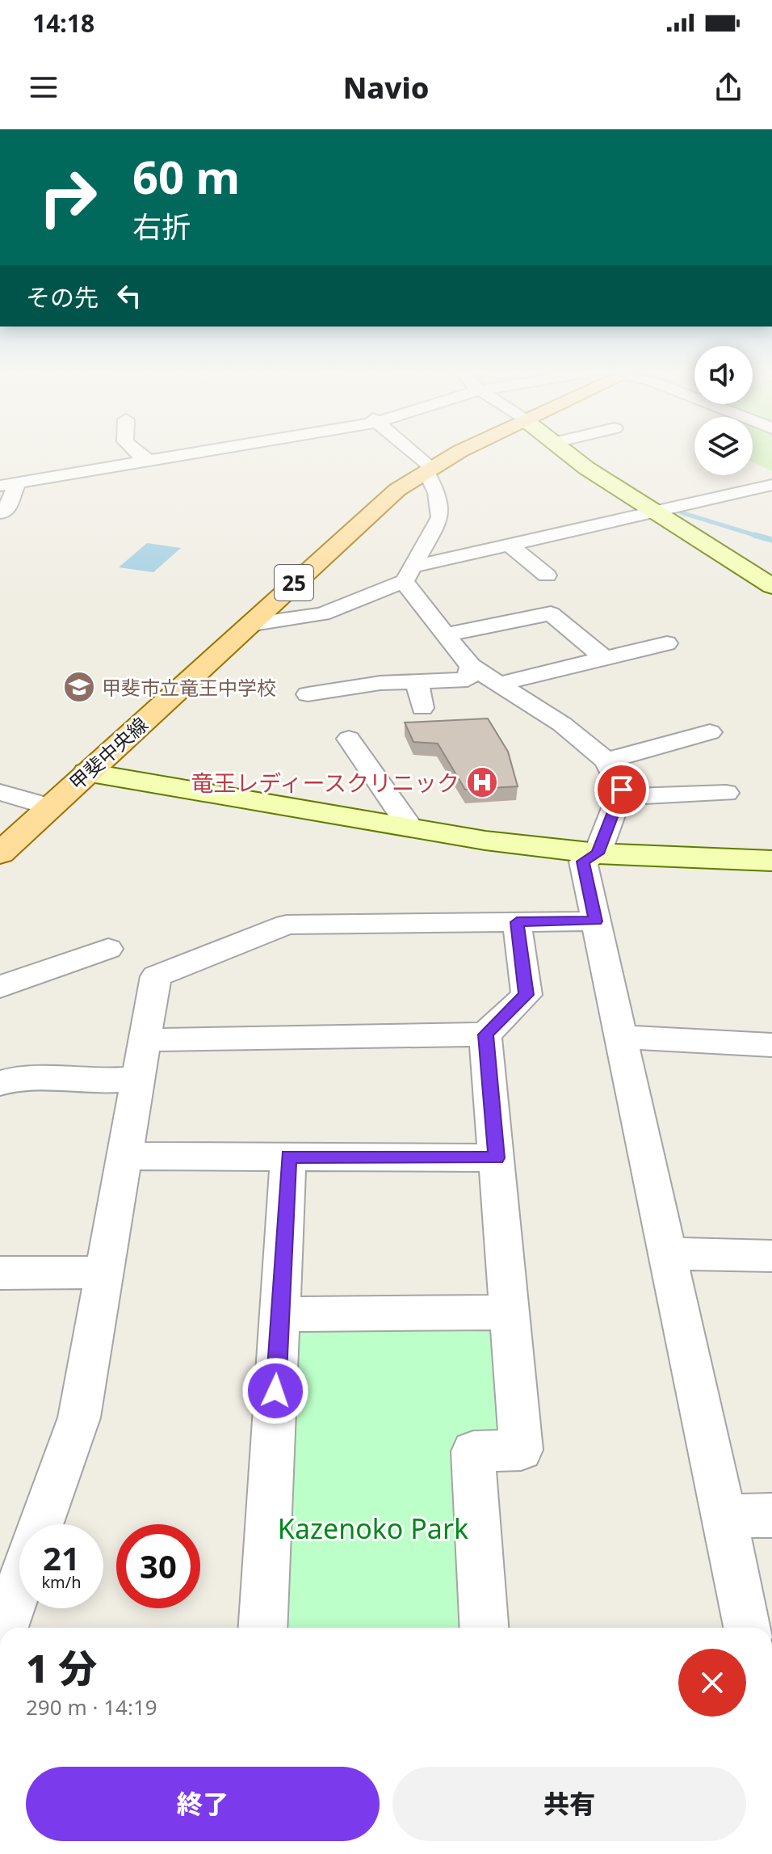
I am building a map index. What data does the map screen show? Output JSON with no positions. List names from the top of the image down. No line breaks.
{"streets":{"main road":["25","甲斐中央線"]},"parks":["Kazenoko Park"],"places":{"school or university":["甲斐市立竜王中学校"],"hospital":["竜王レディースクリニック"]},"page":{"status":"14:18","header":"Navio","turn":["60 m","右折"],"then":"その先","speed":"21 km/h","limit":"30","heading":["1 分","290 m · 14:19"],"buttons":["終了","共有"]}}
